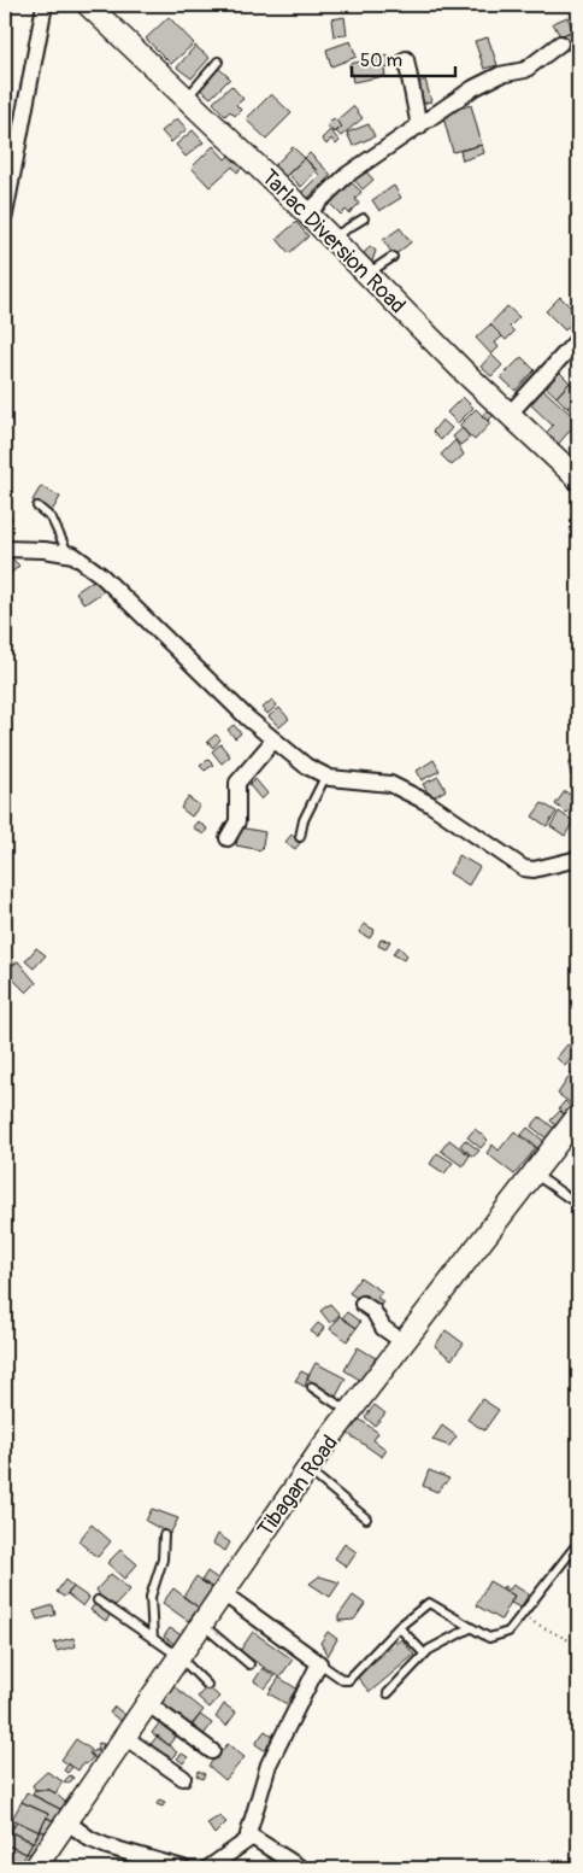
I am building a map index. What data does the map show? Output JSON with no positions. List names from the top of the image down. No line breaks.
{"streets":{"main road":["Tarlac Diversion Road","Tibagan Road"]},"scale_bar":"50 m"}
